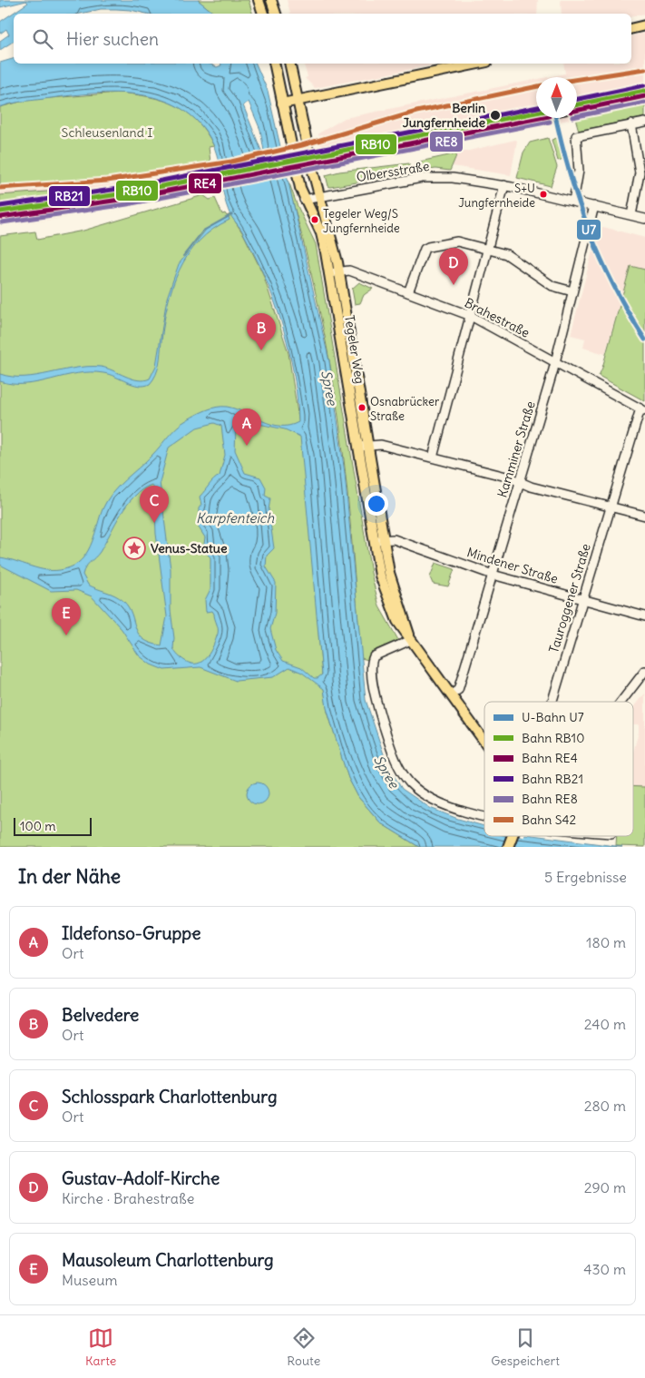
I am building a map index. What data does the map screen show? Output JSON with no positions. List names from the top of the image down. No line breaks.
{"streets":{"main road":["Tegeler Weg"],"street":["Olbersstraße","Brahestraße","Kamminer Straße","Mindener Straße","Tauroggener Straße"]},"crossings":[["Olbersstraße","Tegeler Weg"],["Olbersstraße","Kamminer Straße"],["Brahestraße","Tegeler Weg"],["Brahestraße","Kamminer Straße"],["Brahestraße","Tauroggener Straße"],["Tegeler Weg","Kamminer Straße"],["Tegeler Weg","Mindener Straße"],["Kamminer Straße","Mindener Straße"],["Mindener Straße","Tauroggener Straße"]],"water":["Spree","Karpfenteich"],"parks":["Schleusenland I"],"places":{"other":["Berlin Jungfernheide","S+U Jungfernheide","Tegeler Weg/S Jungfernheide","Osnabrücker Straße"],"place":["Venus-Statue"]},"lines":["rail line S42","rail line RB21","rail line RB10","rail line RE4","rail line RE8","metro line U7"],"legend":["U-Bahn U7","Bahn RB10","Bahn RE4","Bahn RB21","Bahn RE8","Bahn S42"],"scale_bar":"100 m","north":"top","page":{"search":"Hier suchen","pins":["D","B","A","C","E"],"scale":"100 m","heading":["In der Nähe","5 Ergebnisse"],"list":[{"mark":"A","name":"Ildefonso-Gruppe","note":"Ort","value":"180 m"},{"mark":"B","name":"Belvedere","note":"Ort","value":"240 m"},{"mark":"C","name":"Schlosspark Charlottenburg","note":"Ort","value":"280 m"},{"mark":"D","name":"Gustav-Adolf-Kirche","note":"Kirche · Brahestraße","value":"290 m"},{"mark":"E","name":"Mausoleum Charlottenburg","note":"Museum","value":"430 m"}],"nav":["Karte","Route","Gespeichert"]}}
